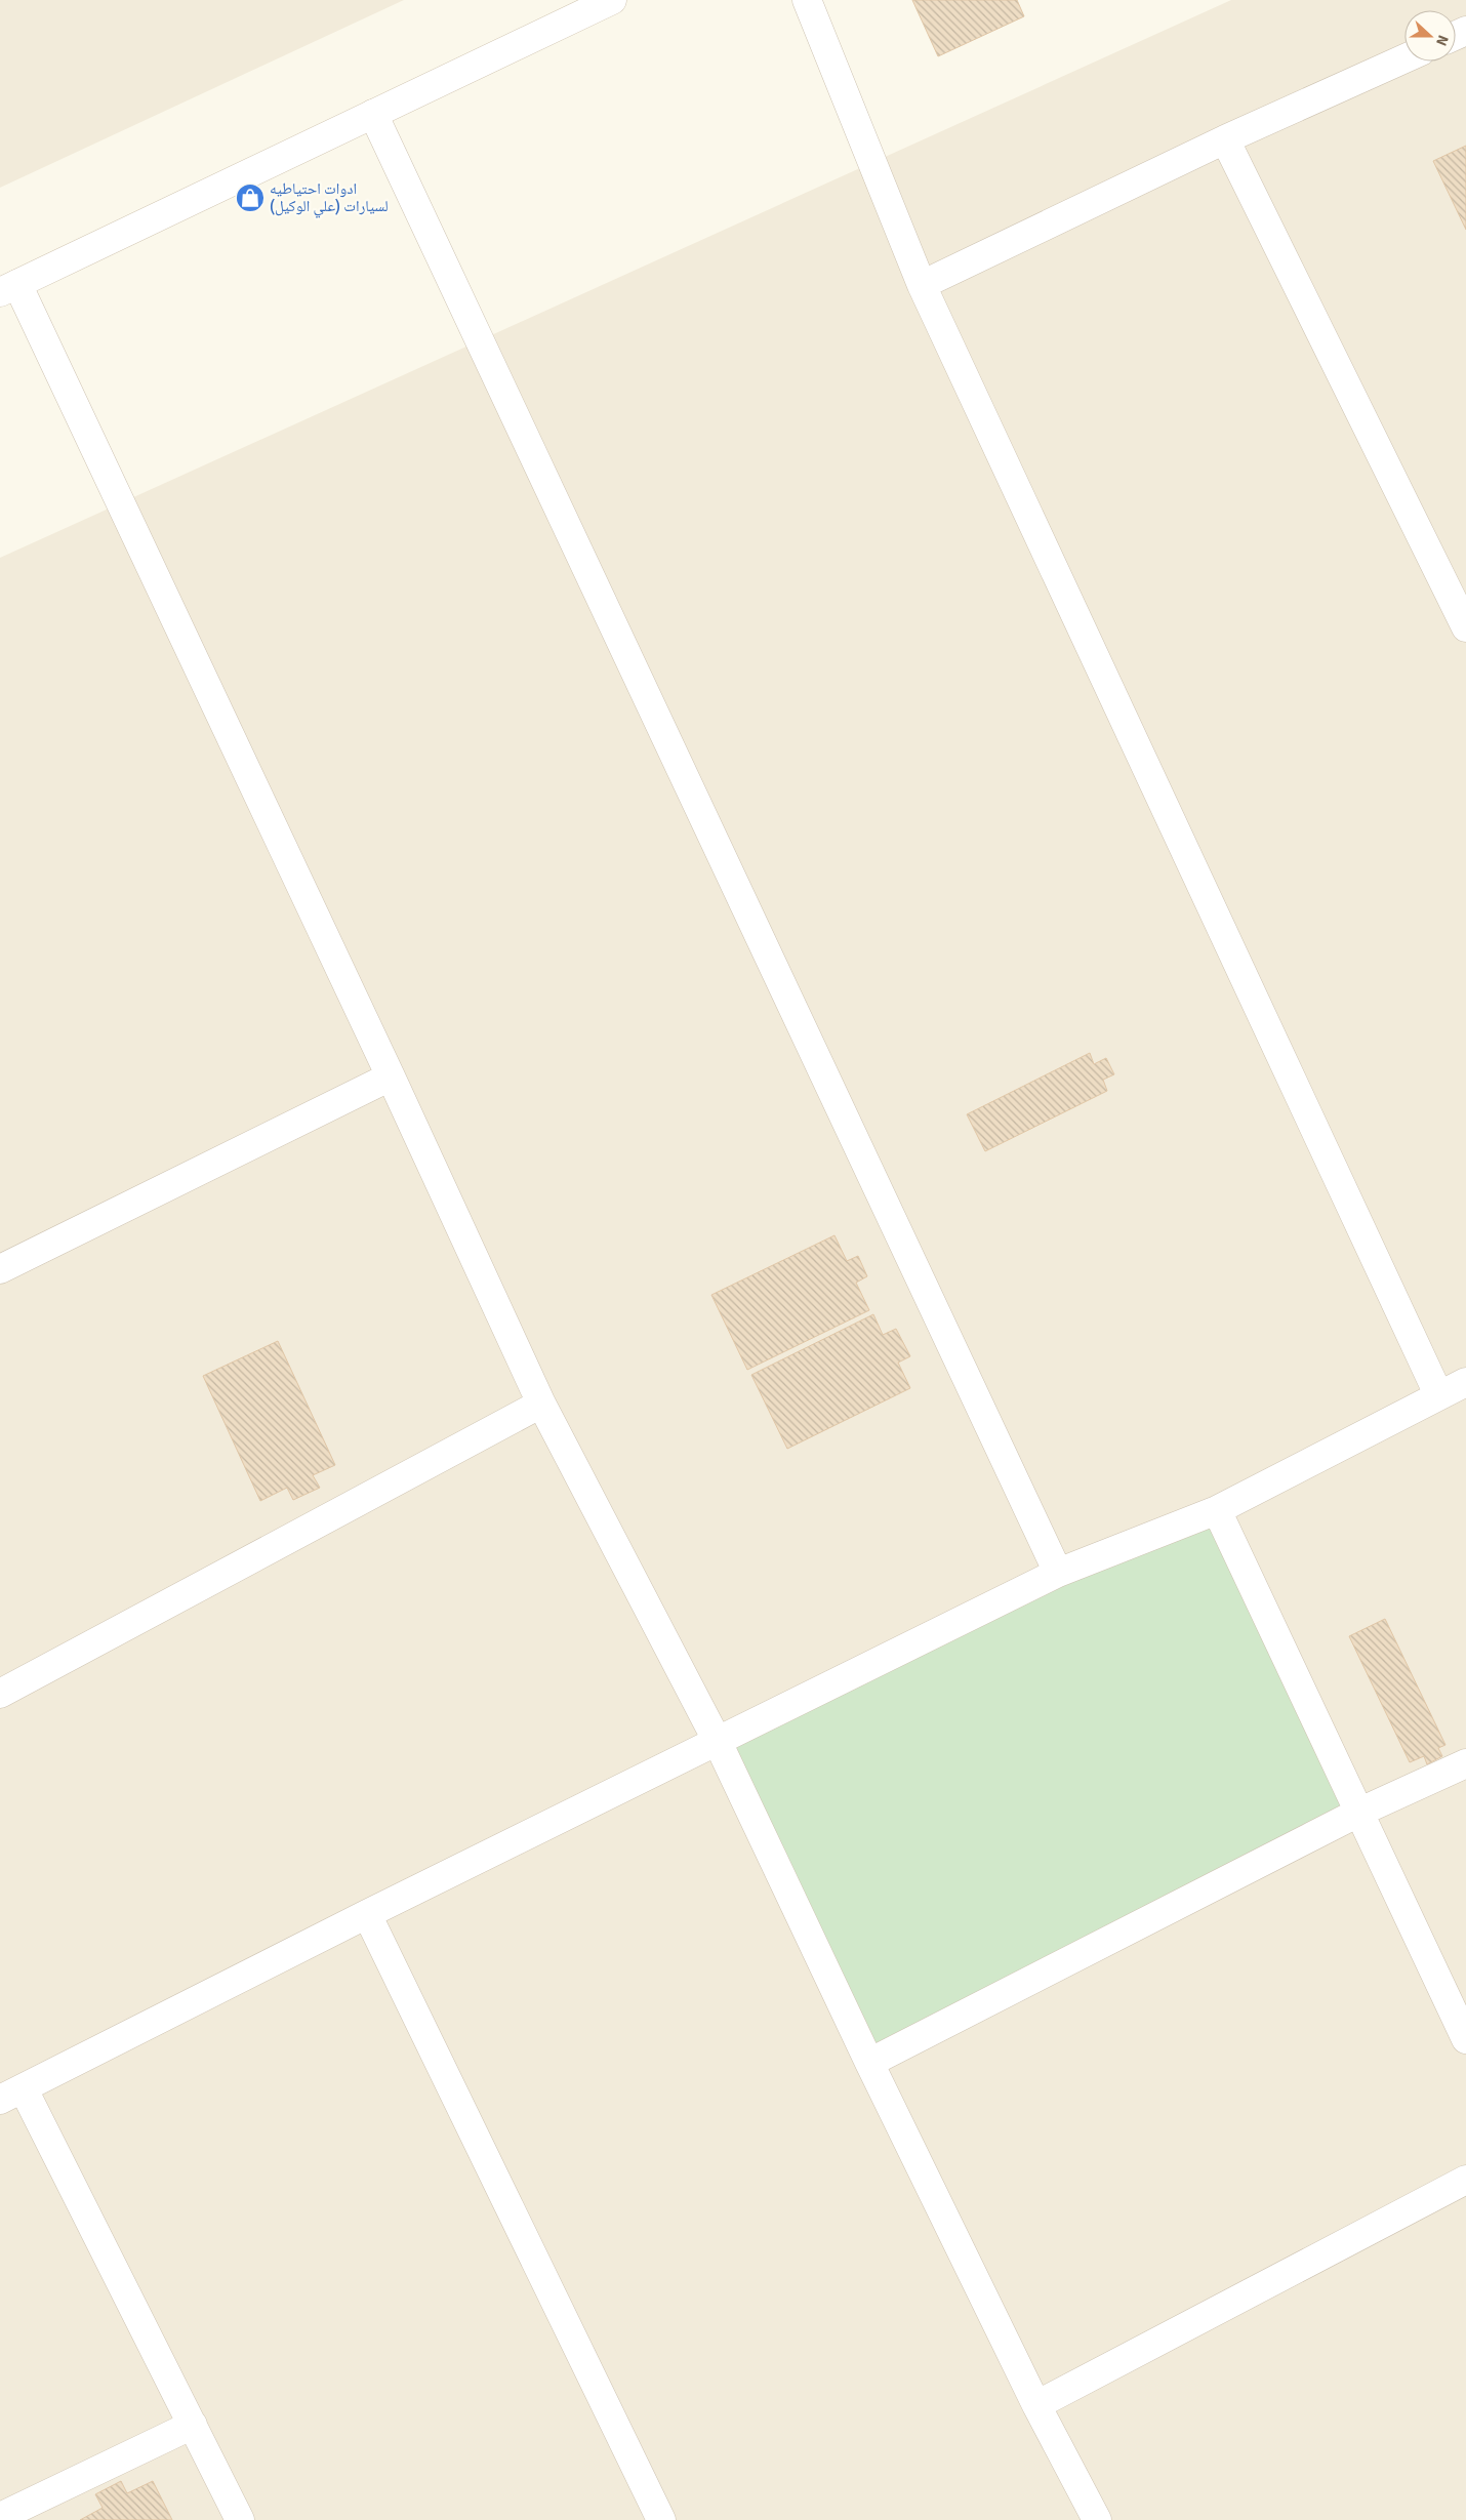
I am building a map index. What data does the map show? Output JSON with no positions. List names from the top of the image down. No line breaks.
{"places":{"shop":["ادوات احتياطيه لسيارات (علي الوكيل)"]},"north":"right"}
